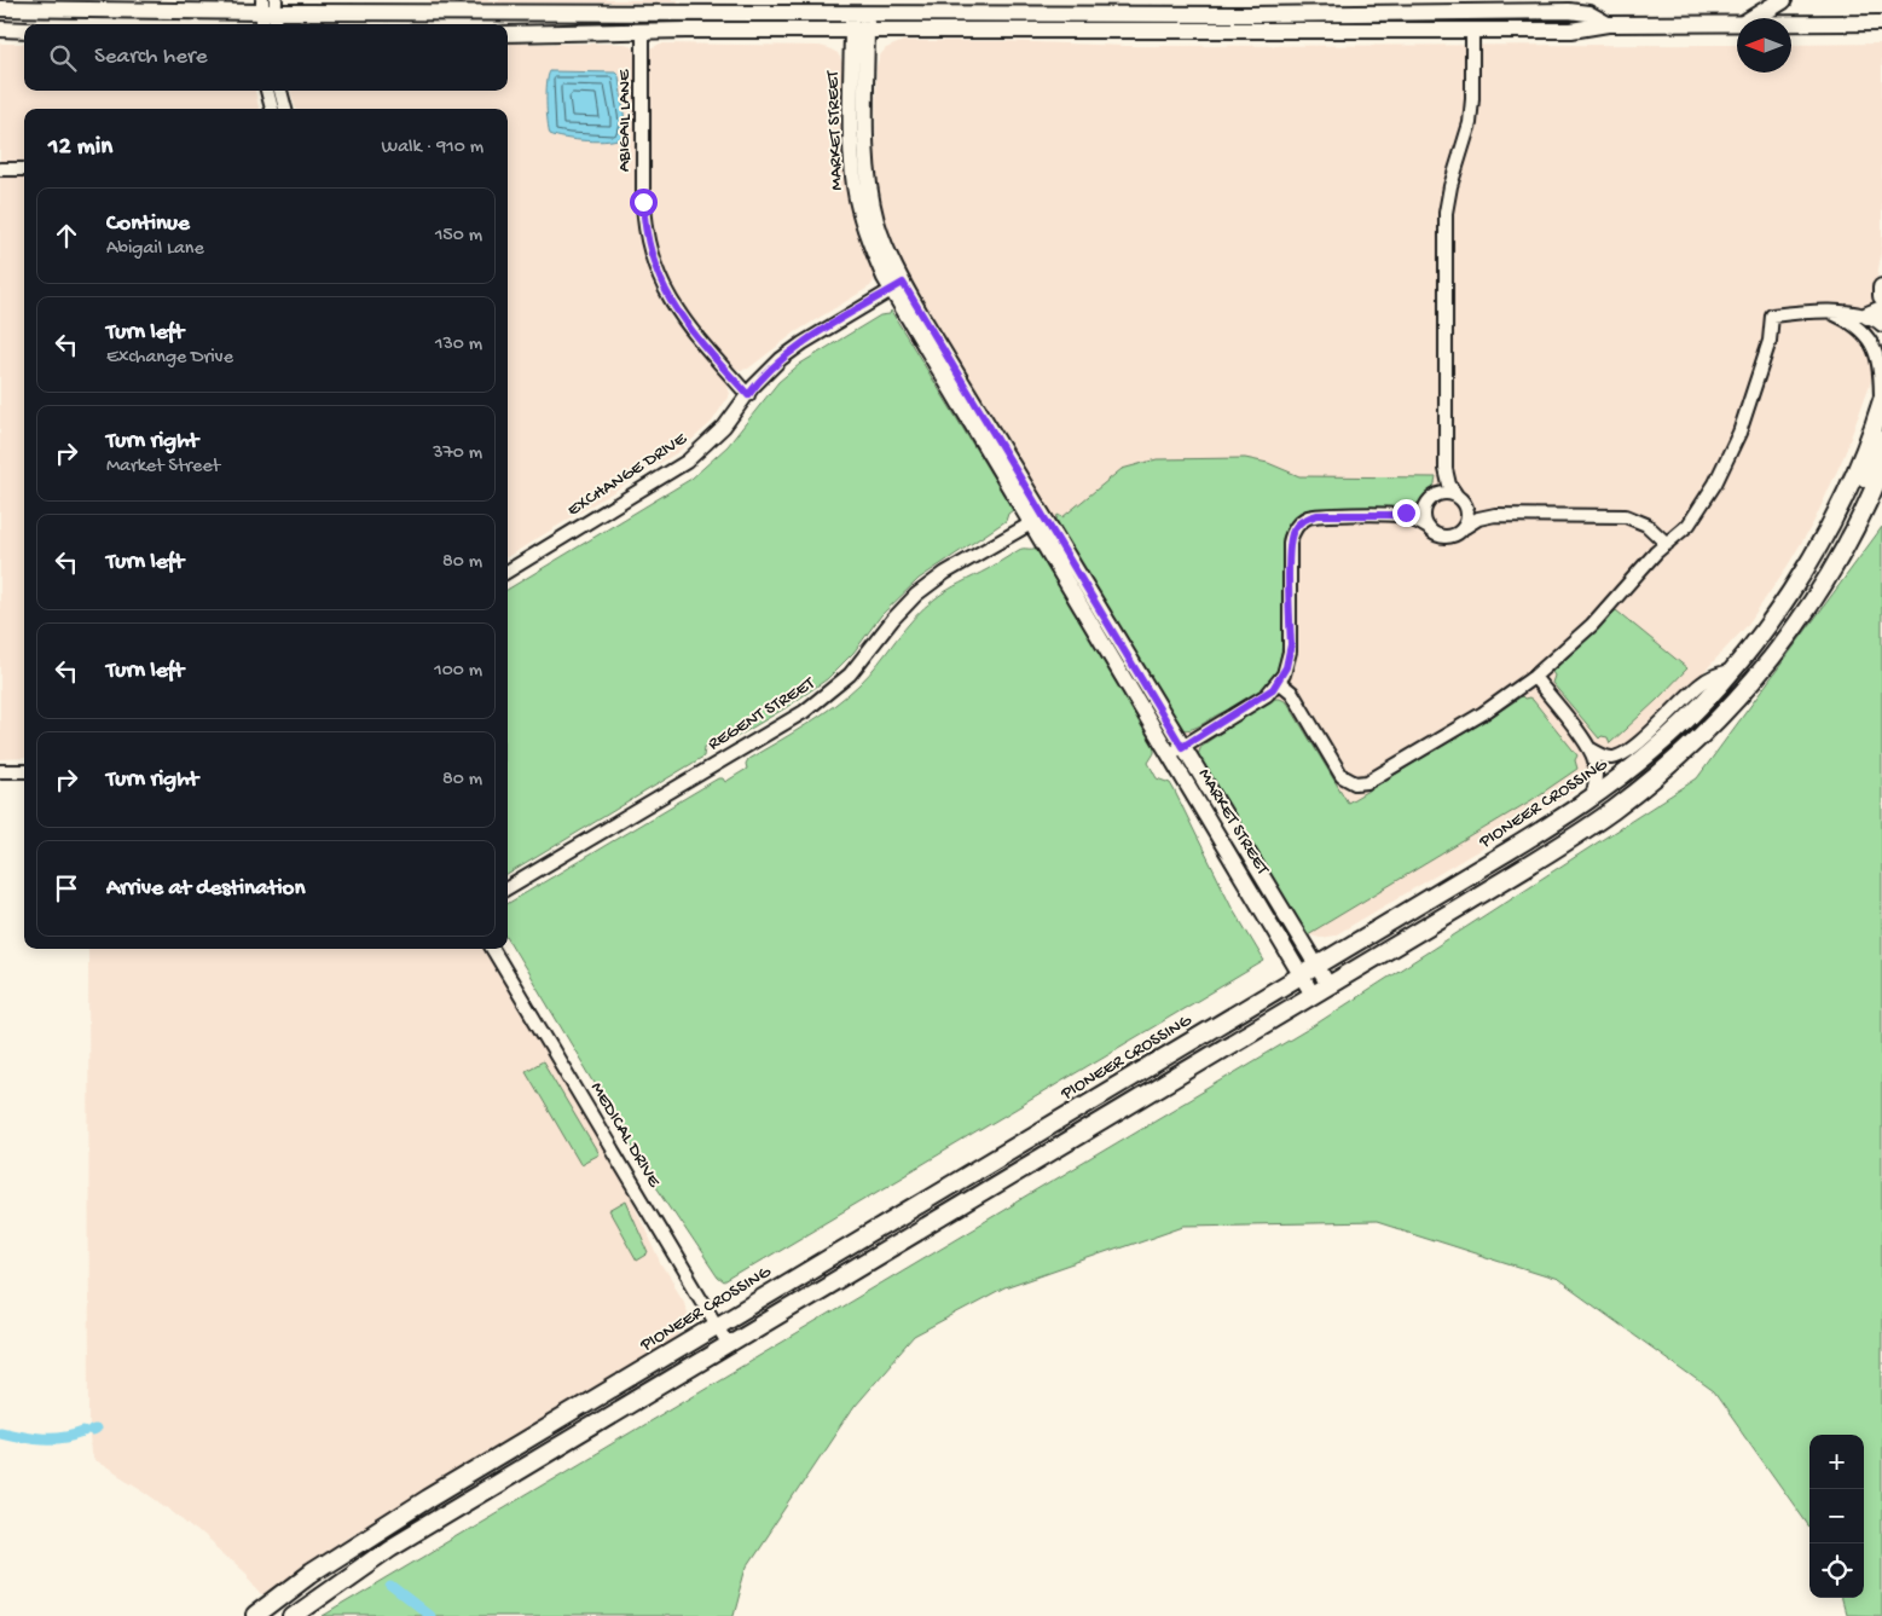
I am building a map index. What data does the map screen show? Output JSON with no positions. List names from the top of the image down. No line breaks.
{"streets":{"highway":["PIONEER CROSSING"],"main road":["MARKET STREET"],"street":["ABIGAIL LANE","EXCHANGE DRIVE","REGENT STREET","MEDICAL DRIVE"]},"crossings":[["ABIGAIL LANE","EXCHANGE DRIVE"],["MARKET STREET","EXCHANGE DRIVE"],["MARKET STREET","REGENT STREET"],["MARKET STREET","PIONEER CROSSING"],["PIONEER CROSSING","MEDICAL DRIVE"]],"north":"left","page":{"search":"Search here","heading":["12 min","Walk · 910 m"],"list":[["Continue","Abigail Lane","150 m"],["Turn left","Exchange Drive","130 m"],["Turn right","Market Street","370 m"],["Turn left","80 m"],["Turn left","100 m"],["Turn right","80 m"],"Arrive at destination"],"map_buttons":["+","−"]}}
